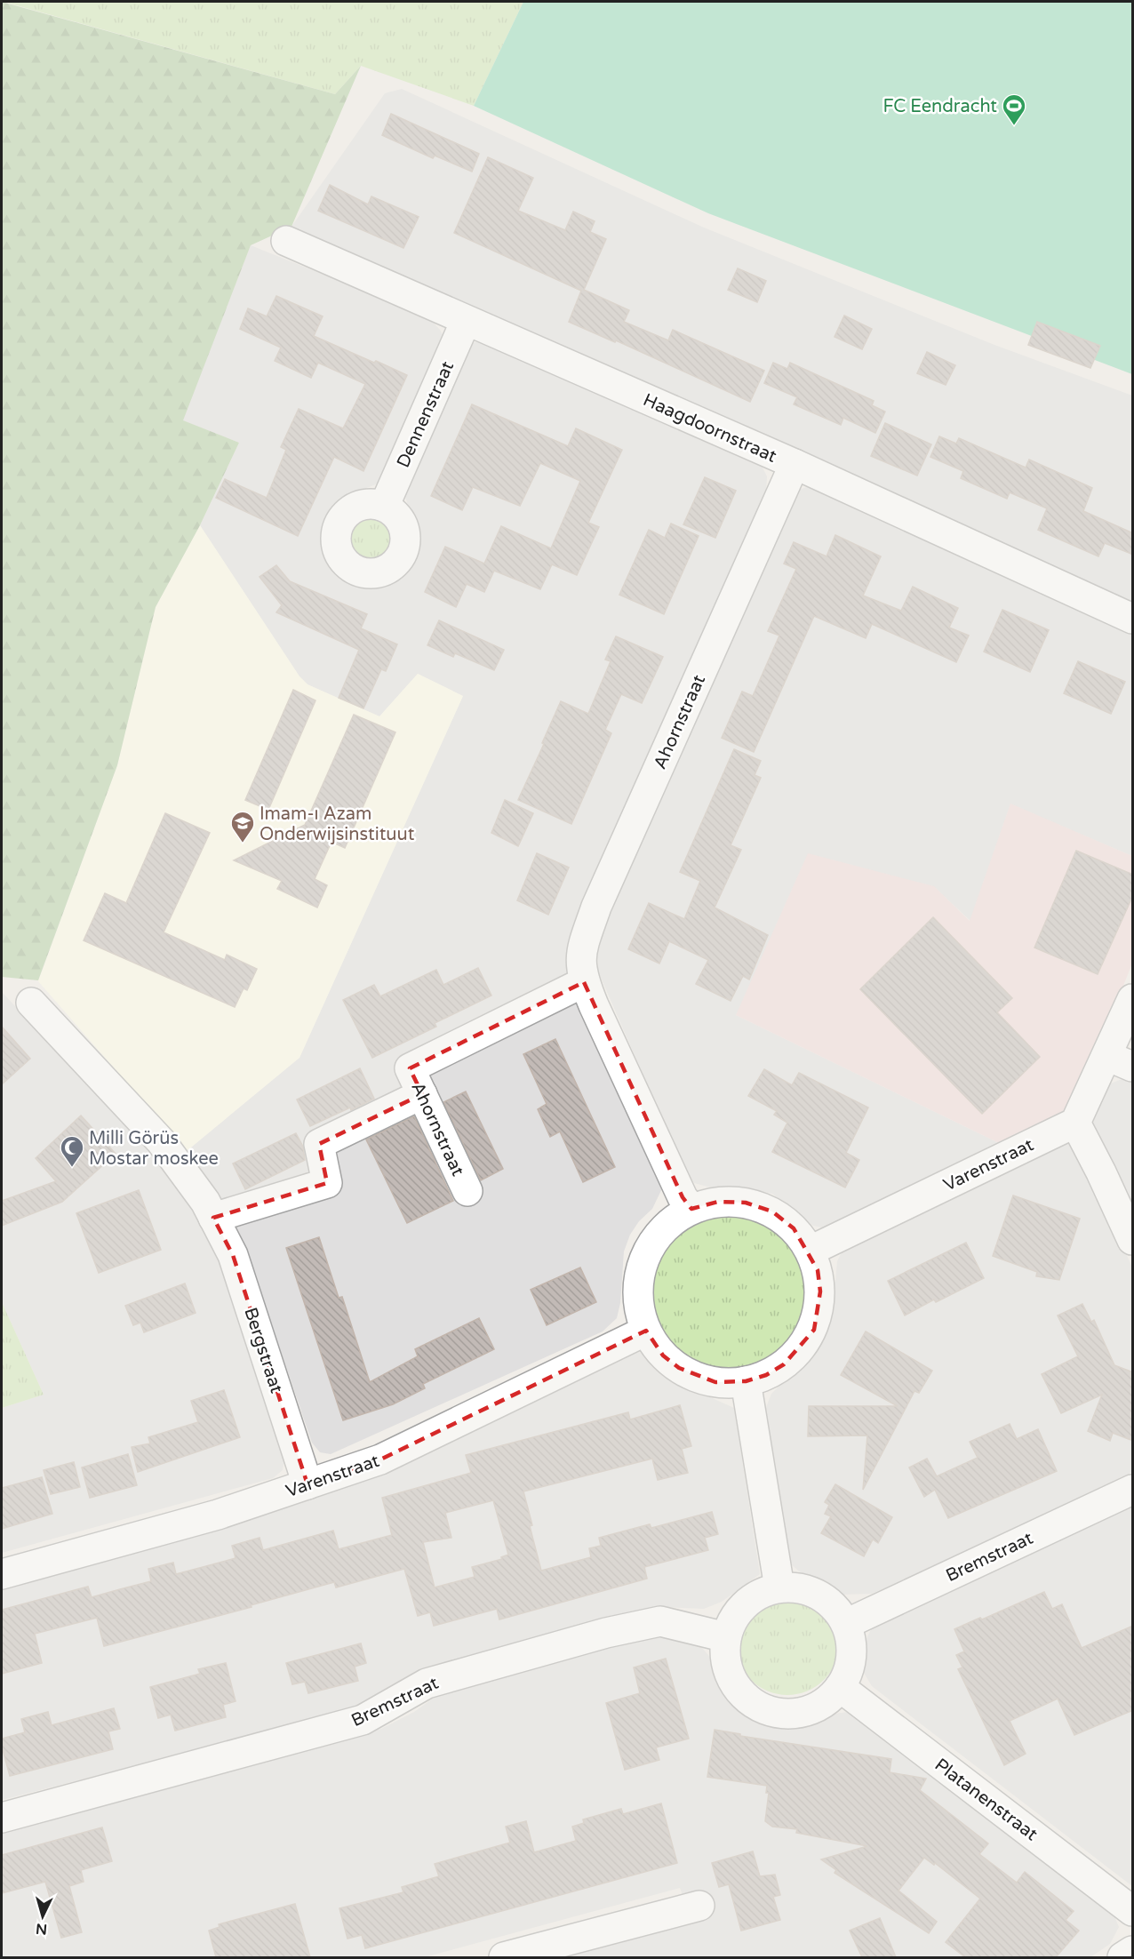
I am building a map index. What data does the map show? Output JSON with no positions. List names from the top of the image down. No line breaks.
{"streets":{"street":["Dennenstraat","Haagdoornstraat","Ahornstraat","Varenstraat","Bergstraat","Bremstraat","Platanenstraat"]},"crossings":[["Dennenstraat","Haagdoornstraat"],["Haagdoornstraat","Ahornstraat"],["Ahornstraat","Varenstraat"],["Varenstraat","Bergstraat"],["Bremstraat","Platanenstraat"]],"places":{"sports":["FC Eendracht"],"school or university":["Imam-ı Azam Onderwijsinstituut"],"mosque":["Milli Görüs Mostar moskee"]},"north":"bottom"}
